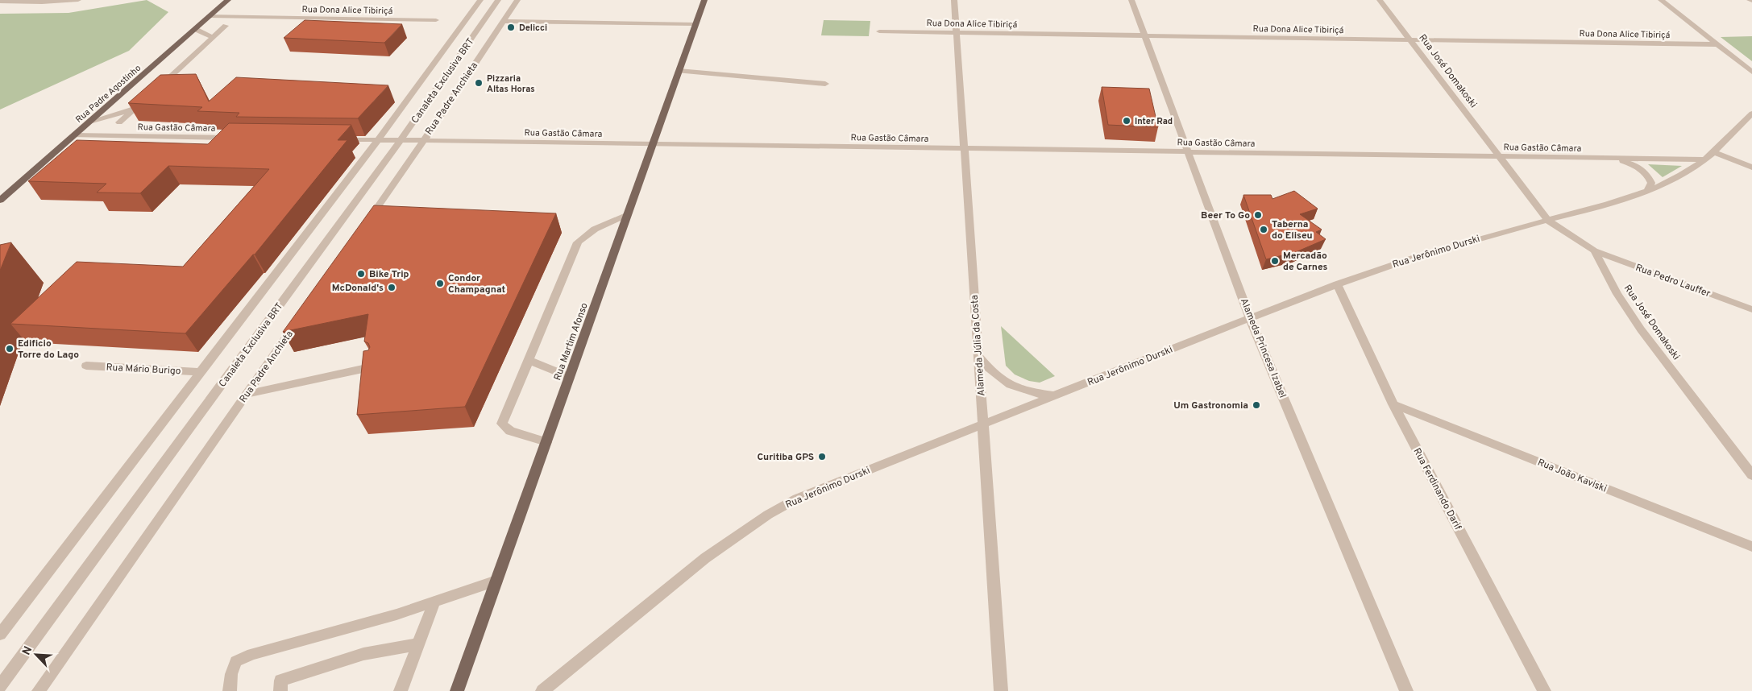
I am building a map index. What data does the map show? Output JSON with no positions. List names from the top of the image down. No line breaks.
{"streets":{"main road":["Rua Padre Agostinho","Rua Martim Afonso"],"street":["Rua Dona Alice Tibiriçá","Rua José Domakoski","Canaleta Exclusiva BRT","Rua Padre Anchieta","Rua Gastão Câmara","Rua Jerônimo Durski","Rua Pedro Lauffer","Alameda Júlia da Costa","Alameda Princesa Izabel","Rua Mário Burigo","Rua João Kaviski","Rua Ferdinando Darif"]},"crossings":[["Rua Dona Alice Tibiriçá","Rua José Domakoski"],["Rua Dona Alice Tibiriçá","Rua Padre Agostinho"],["Rua Dona Alice Tibiriçá","Alameda Júlia da Costa"],["Rua Dona Alice Tibiriçá","Alameda Princesa Izabel"],["Rua José Domakoski","Rua Gastão Câmara"],["Rua José Domakoski","Rua Jerônimo Durski"],["Rua José Domakoski","Rua Pedro Lauffer"],["Canaleta Exclusiva BRT","Rua Gastão Câmara"],["Rua Padre Agostinho","Rua Gastão Câmara"],["Rua Padre Anchieta","Rua Gastão Câmara"],["Rua Gastão Câmara","Rua Jerônimo Durski"],["Rua Gastão Câmara","Rua Martim Afonso"],["Rua Gastão Câmara","Alameda Júlia da Costa"],["Rua Gastão Câmara","Alameda Princesa Izabel"],["Rua Jerônimo Durski","Alameda Júlia da Costa"],["Rua Jerônimo Durski","Alameda Princesa Izabel"],["Rua Jerônimo Durski","Rua Ferdinando Darif"],["Rua João Kaviski","Rua Ferdinando Darif"]],"places":["Delicci","Pizzaria Altas Horas","Inter Rad","Beer To Go","Taberna do Eliseu","Mercadão de Carnes","Bike Trip","Condor Champagnat","McDonald's","Edificio Torre do Lago","Um Gastronomia","Curitiba GPS"],"north":"top left"}
